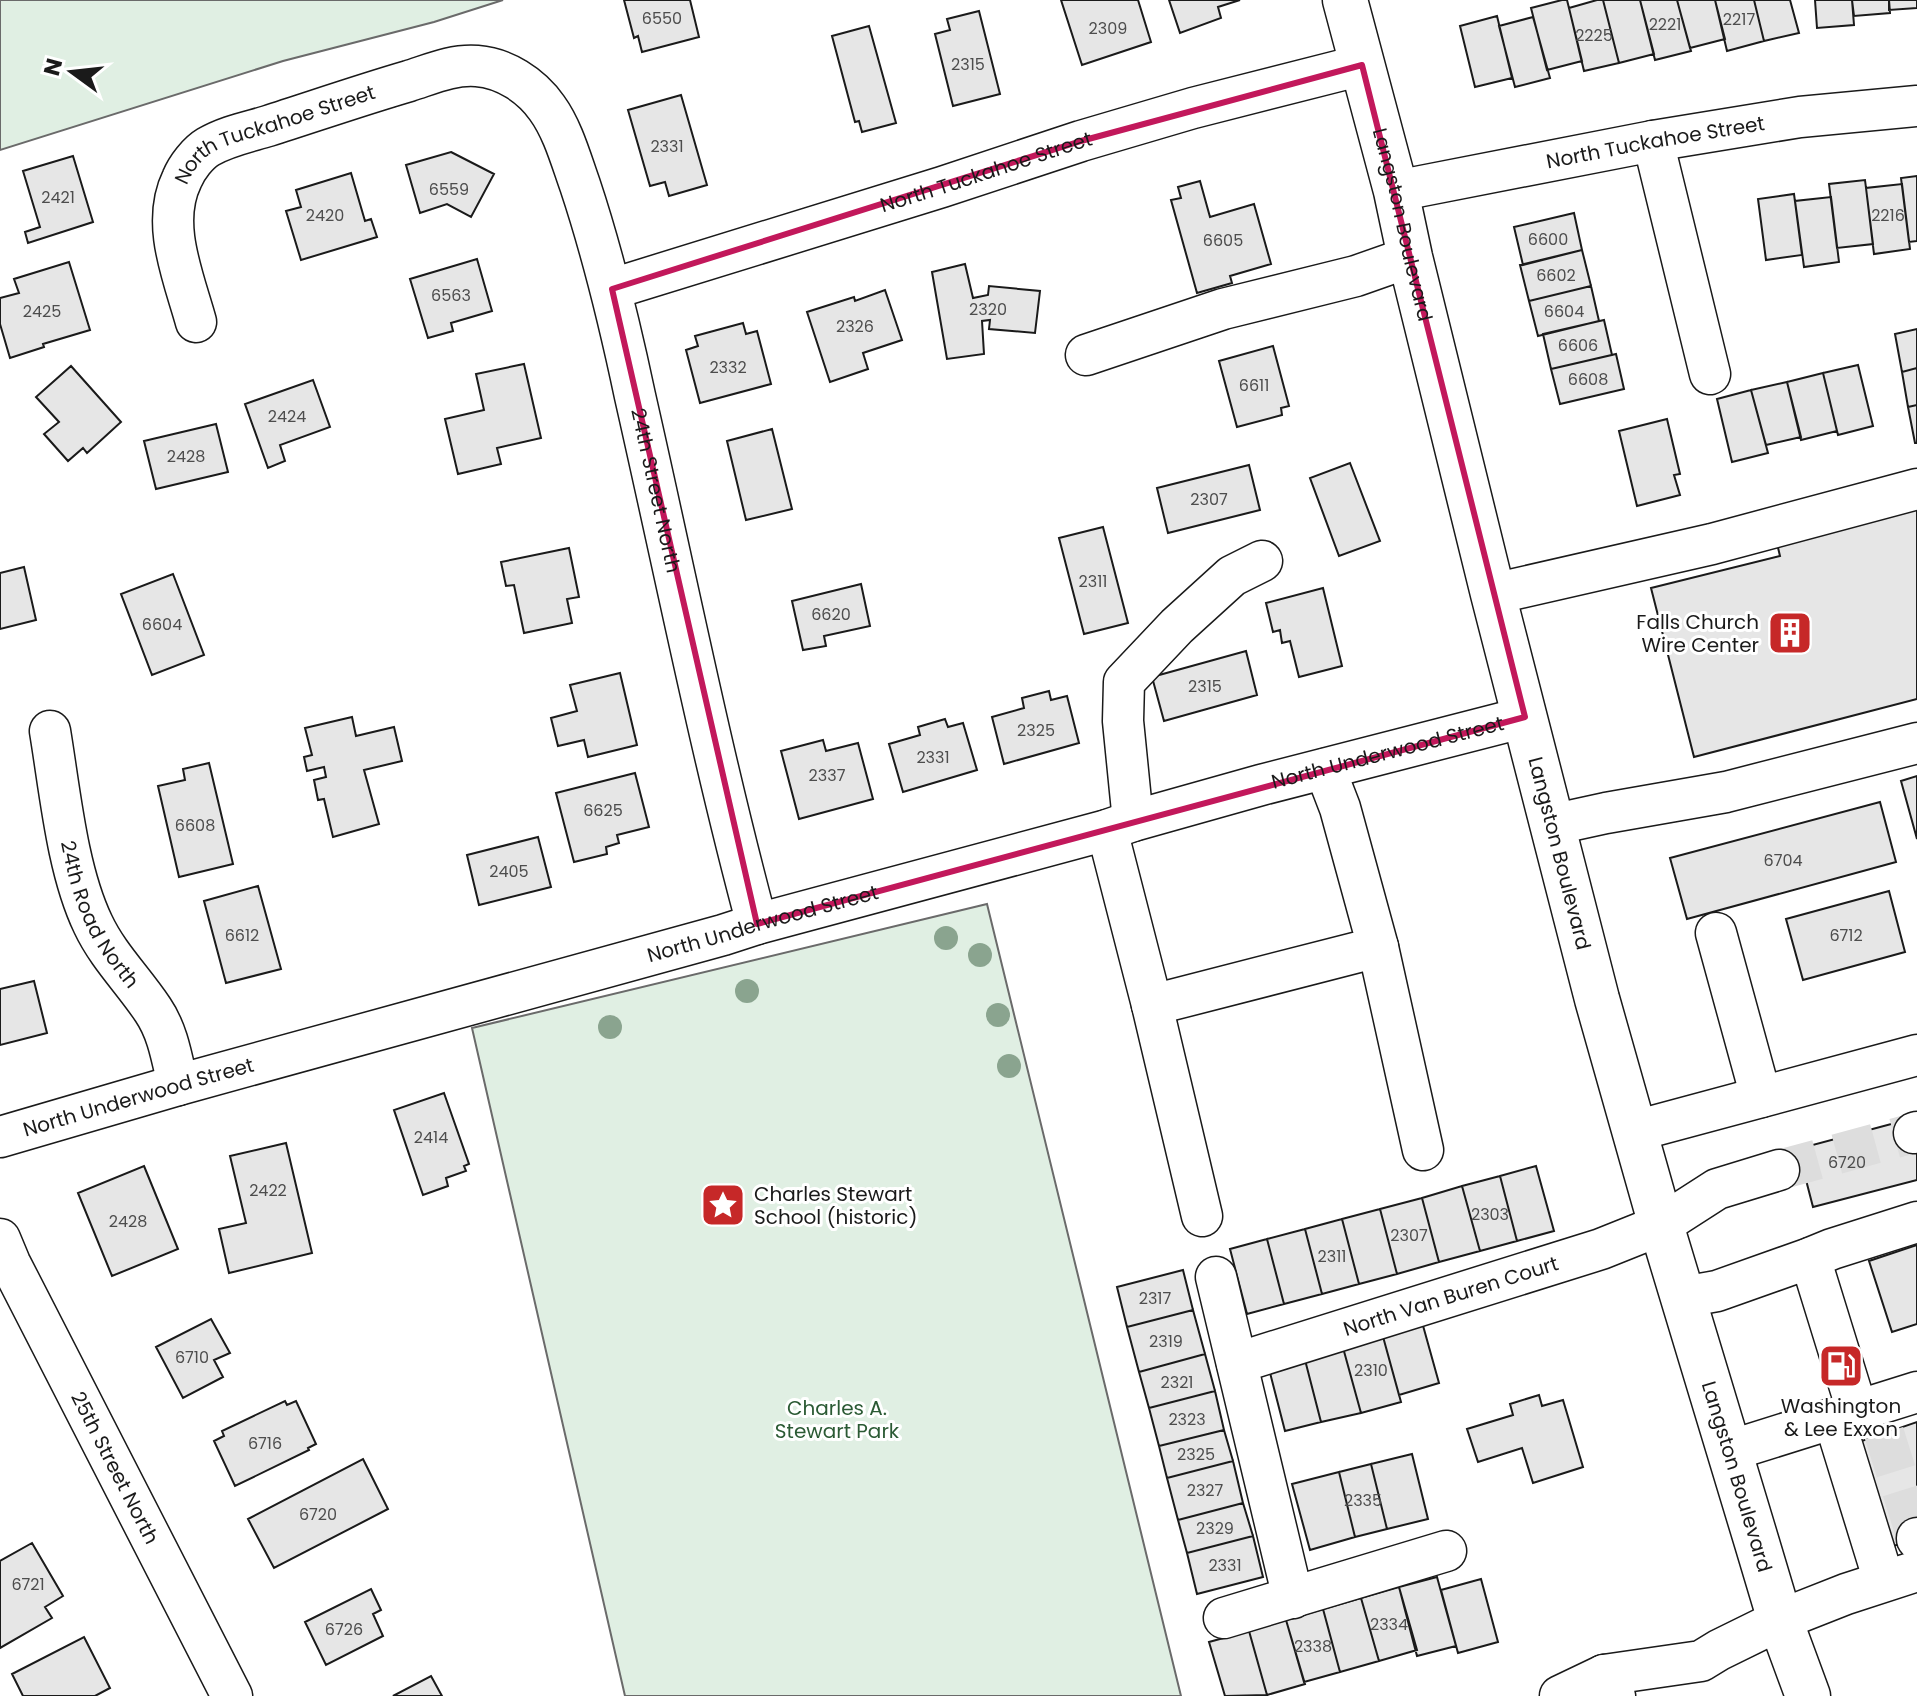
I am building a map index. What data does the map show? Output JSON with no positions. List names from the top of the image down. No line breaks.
{"streets":{"main road":["Langston Boulevard"],"street":["North Tuckahoe Street","24th Street North","North Underwood Street","24th Road North","North Van Buren Court","25th Street North"]},"crossings":[["North Tuckahoe Street","Langston Boulevard"],["North Tuckahoe Street","24th Street North"],["Langston Boulevard","North Underwood Street"],["Langston Boulevard","North Van Buren Court"],["24th Street North","North Underwood Street"],["North Underwood Street","24th Road North"]],"parks":["Charles A. Stewart Park"],"places":{"building":["Falls Church Wire Center"],"place":["Charles Stewart School (historic)"],"fuel station":["Washington & Lee Exxon"]},"house_numbers":["6550","2217","2221","2309","2225","2315","2331","6559","2421","2420","2216","6600","6605","6602","6563","2320","2425","6604","2326","6606","2332","6608","6611","2424","2428","2307","2311","6620","6604","2315","2325","2331","2337","6625","6608","6704","2405","6612","6712","2414","6720","2422","2303","2428","2307","2311","2317","2319","6710","2310","2321","2323","6716","2325","2327","2335","6720","2329","2331","6721","2334","6726","2338"],"north":"left"}
